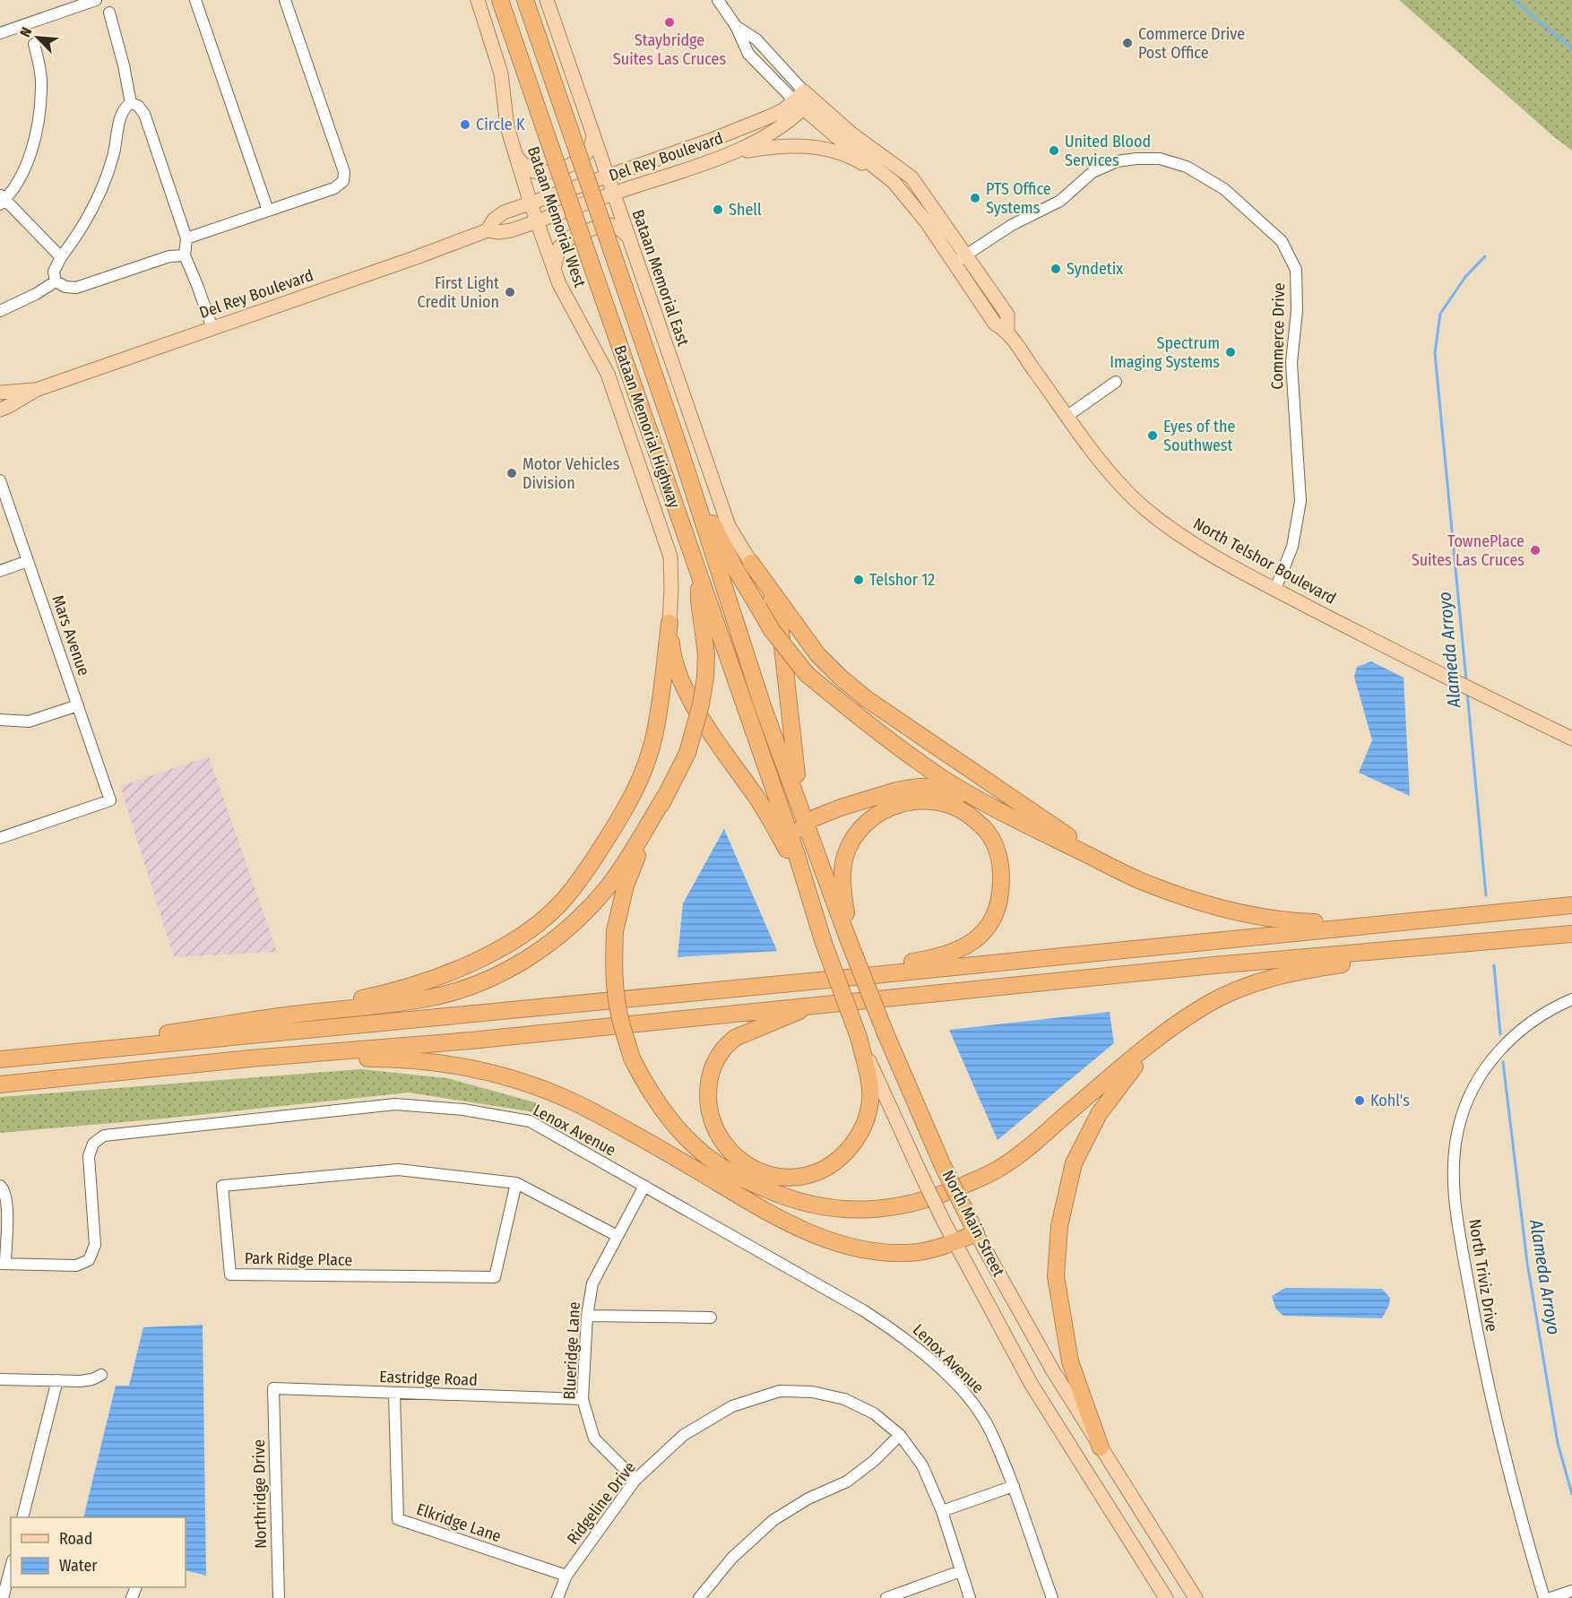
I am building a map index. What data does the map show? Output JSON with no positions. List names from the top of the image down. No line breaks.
{"streets":{"highway":["Bataan Memorial Highway","North Main Street"],"main road":["Del Rey Boulevard","Bataan Memorial West","Bataan Memorial East","North Telshor Boulevard"],"street":["Commerce Drive","Mars Avenue","Lenox Avenue","Park Ridge Place","North Triviz Drive","Blueridge Lane","Eastridge Road","Northridge Drive","Ridgeline Drive","Elkridge Lane"]},"crossings":[["Del Rey Boulevard","Bataan Memorial West"],["Del Rey Boulevard","Bataan Memorial East"],["Del Rey Boulevard","North Telshor Boulevard"],["Commerce Drive","North Telshor Boulevard"],["Bataan Memorial Highway","North Main Street"],["Lenox Avenue","Blueridge Lane"],["Park Ridge Place","Blueridge Lane"],["Blueridge Lane","Eastridge Road"],["Blueridge Lane","Ridgeline Drive"],["Eastridge Road","Northridge Drive"],["Eastridge Road","Elkridge Lane"],["Ridgeline Drive","Elkridge Lane"]],"water":["Alameda Arroyo"],"places":["Staybridge Suites Las Cruces","Commerce Drive Post Office","Circle K","United Blood Services","PTS Office Systems","Shell","Syndetix","First Light Credit Union","Spectrum Imaging Systems","Eyes of the Southwest","Motor Vehicles Division","TownePlace Suites Las Cruces","Telshor 12","Kohl's"],"legend":["Road","Water"],"north":"top left"}
